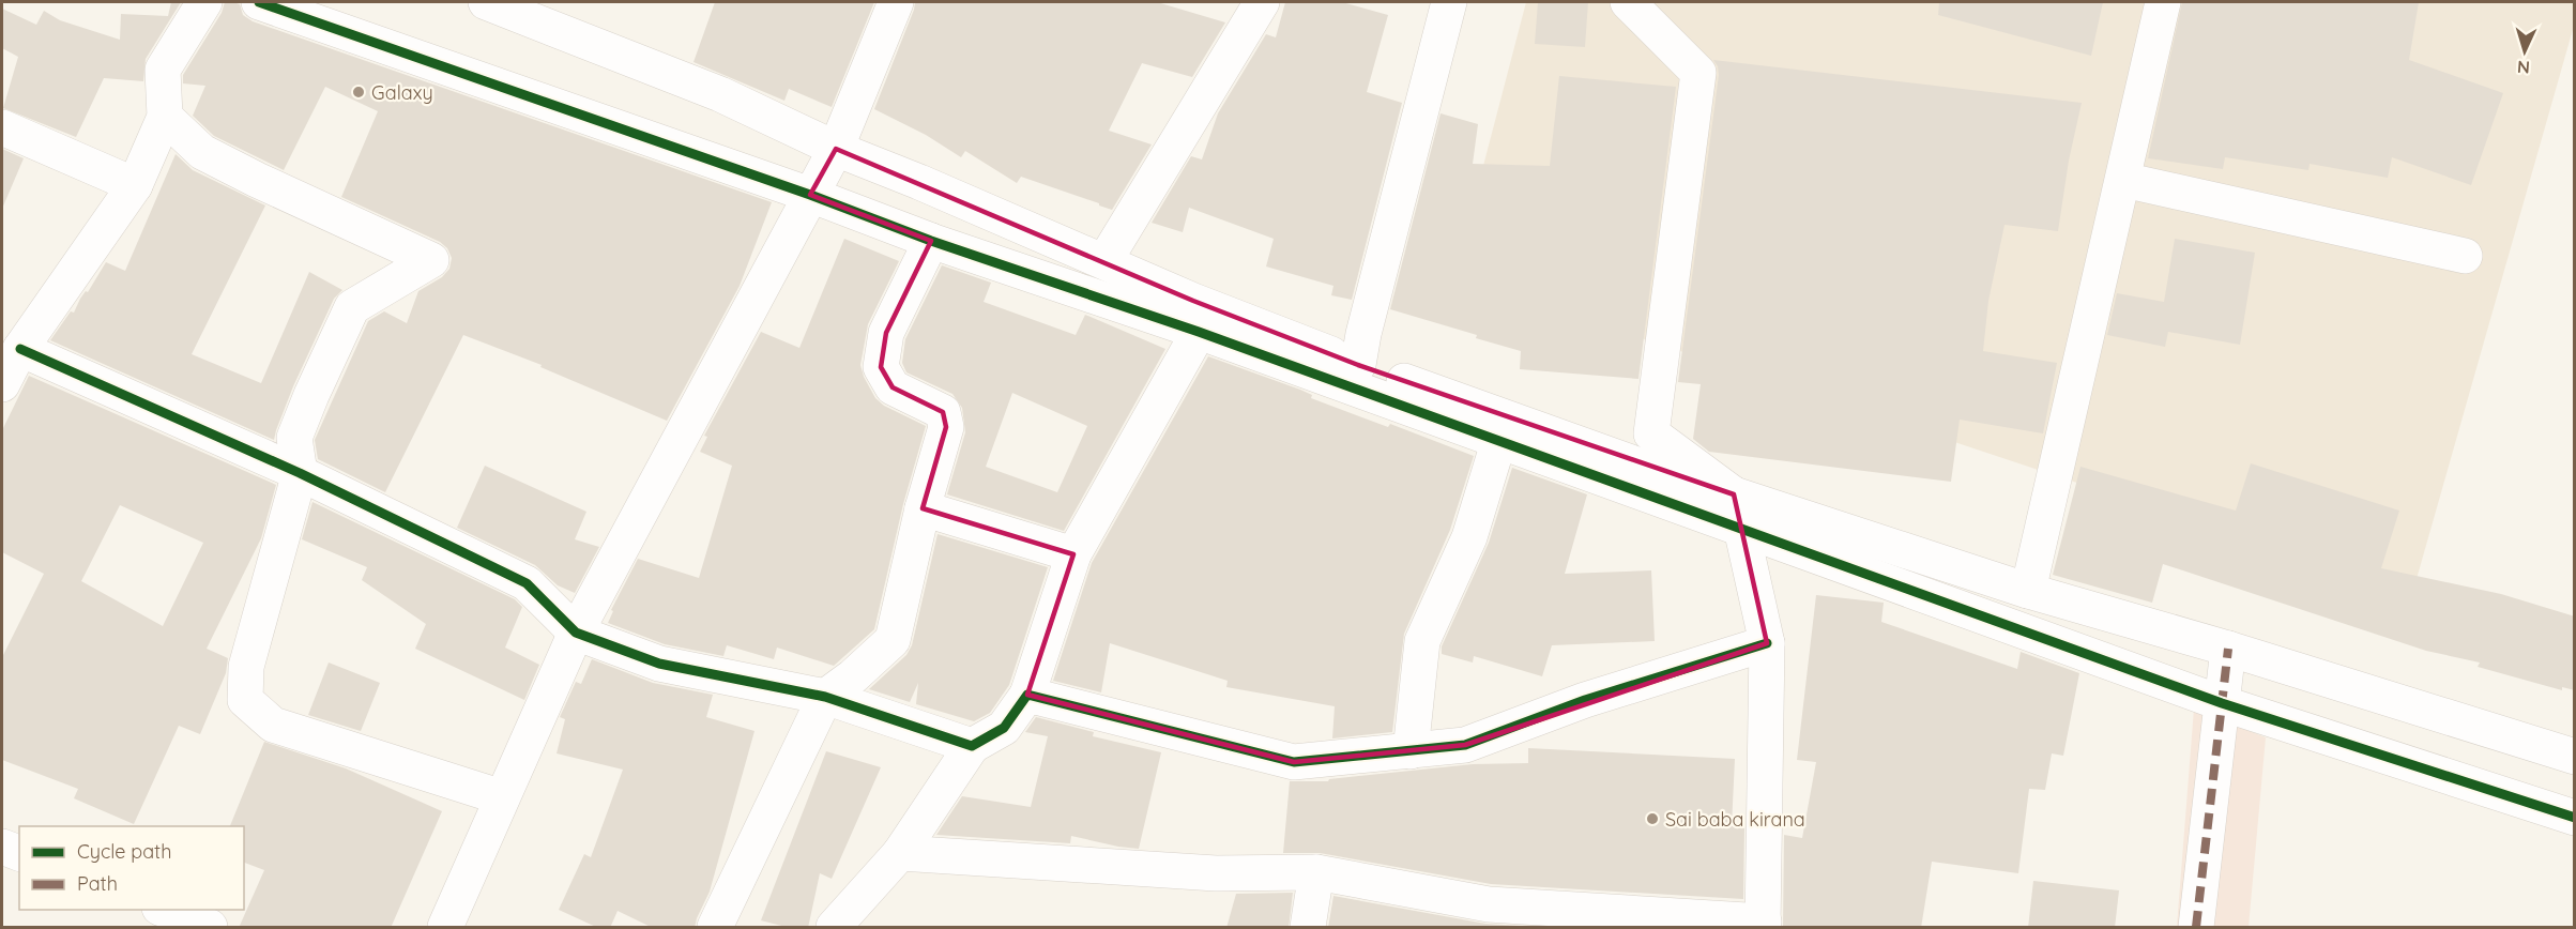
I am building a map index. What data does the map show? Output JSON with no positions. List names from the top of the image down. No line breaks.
{"places":["Galaxy","Sai baba kirana"],"legend":["Cycle path","Path"],"north":"bottom"}
